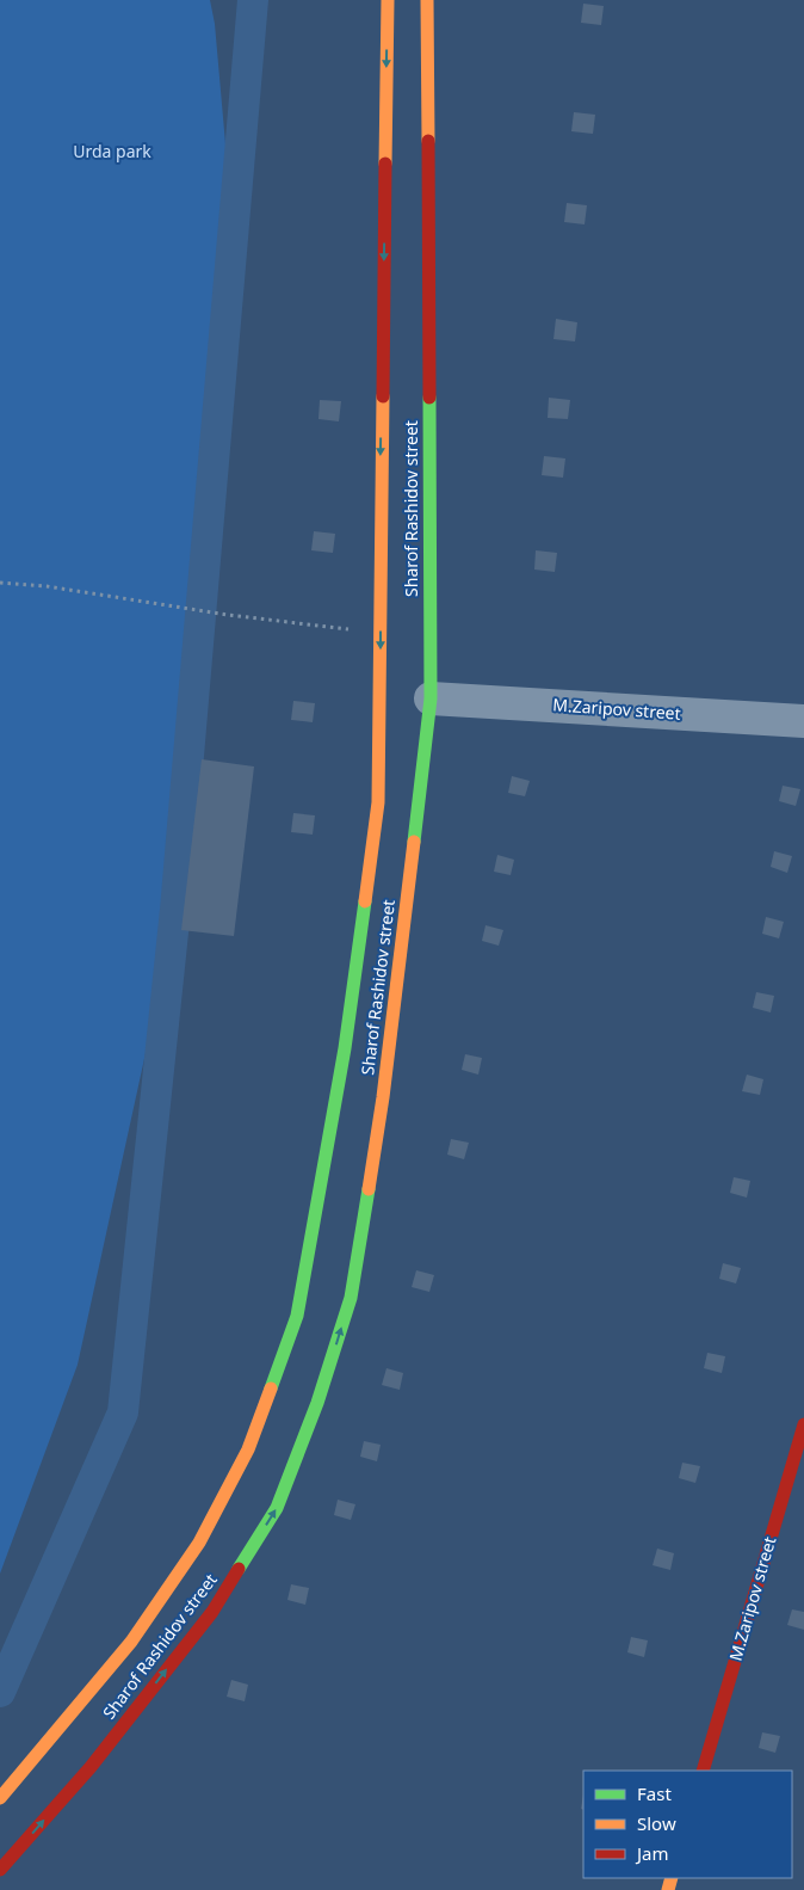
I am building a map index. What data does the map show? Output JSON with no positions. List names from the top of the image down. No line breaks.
{"streets":{"street":["Sharof Rashidov street","M.Zaripov street"]},"crossings":[["Sharof Rashidov street","M.Zaripov street"]],"parks":["Urda park"],"legend":["Fast","Slow","Jam"]}
